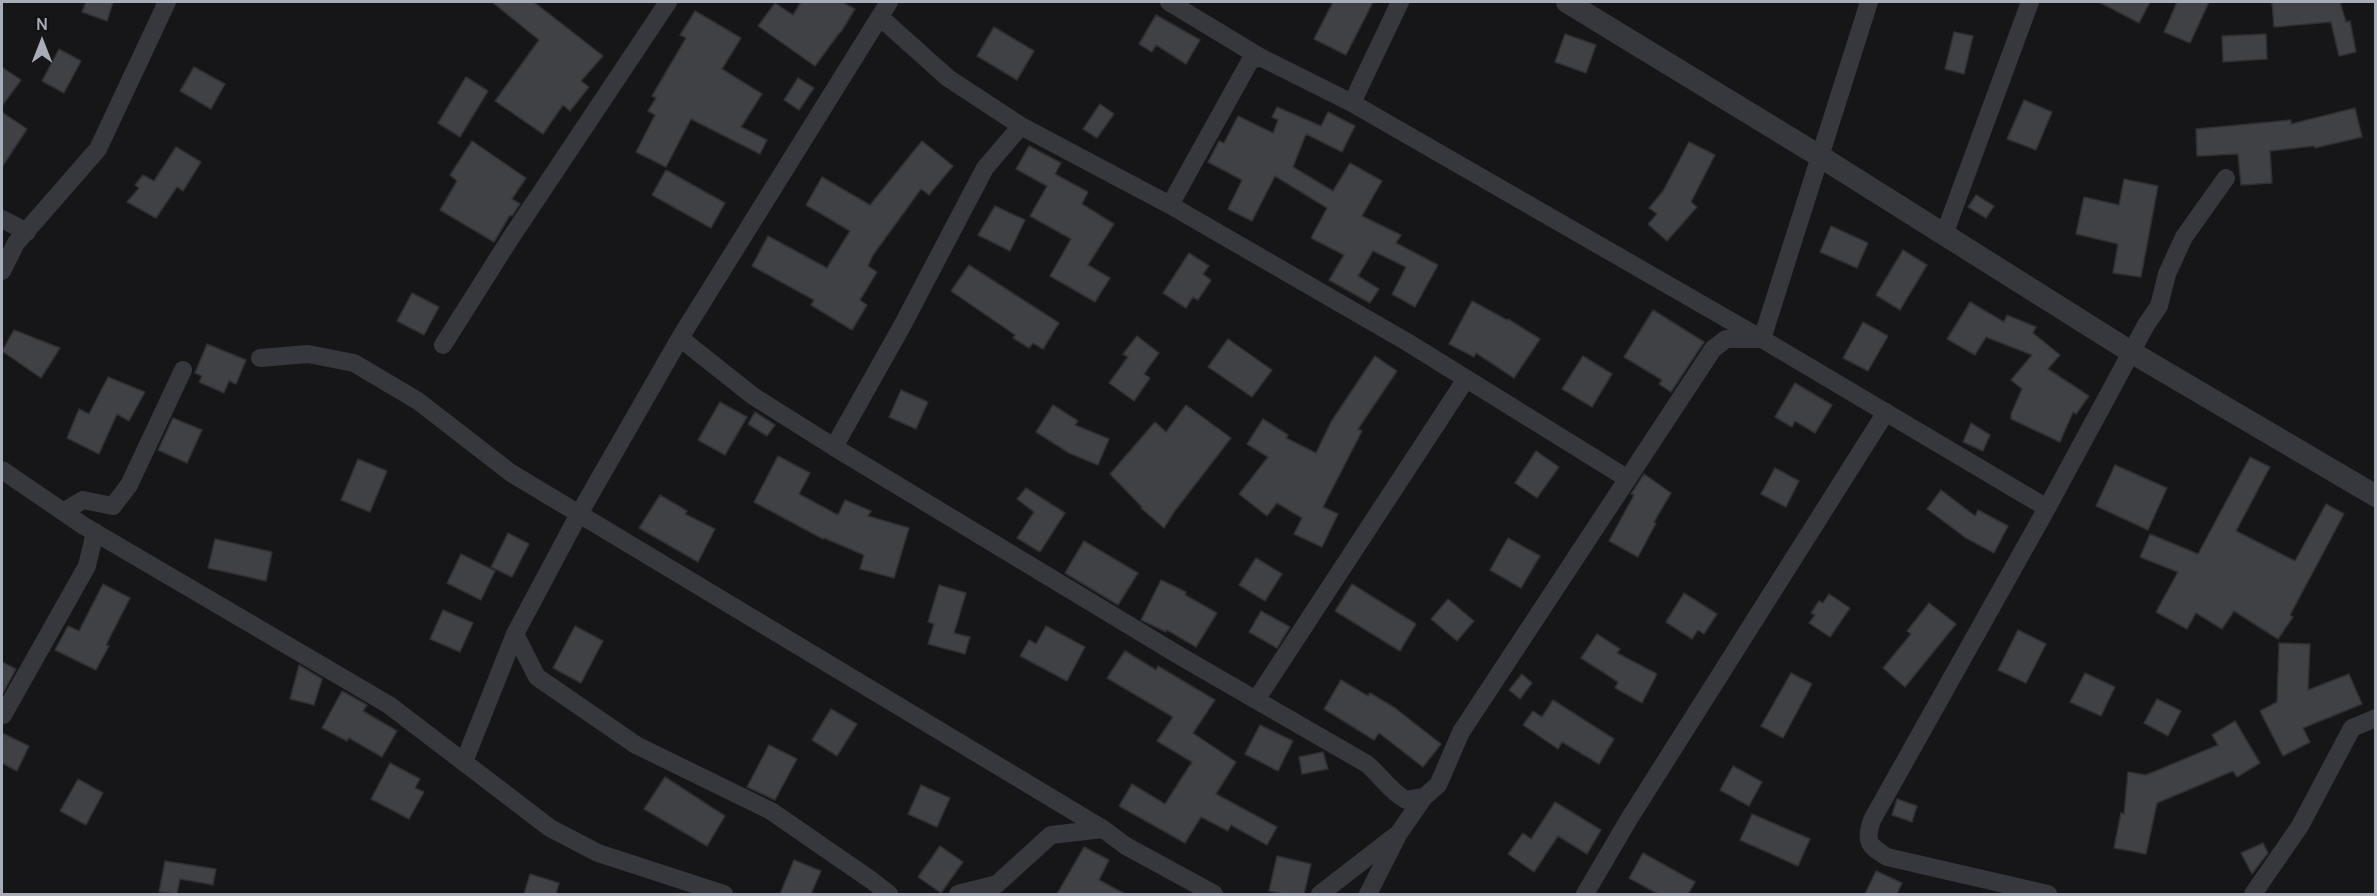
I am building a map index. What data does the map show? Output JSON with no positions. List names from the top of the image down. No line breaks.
{"north":"top"}
